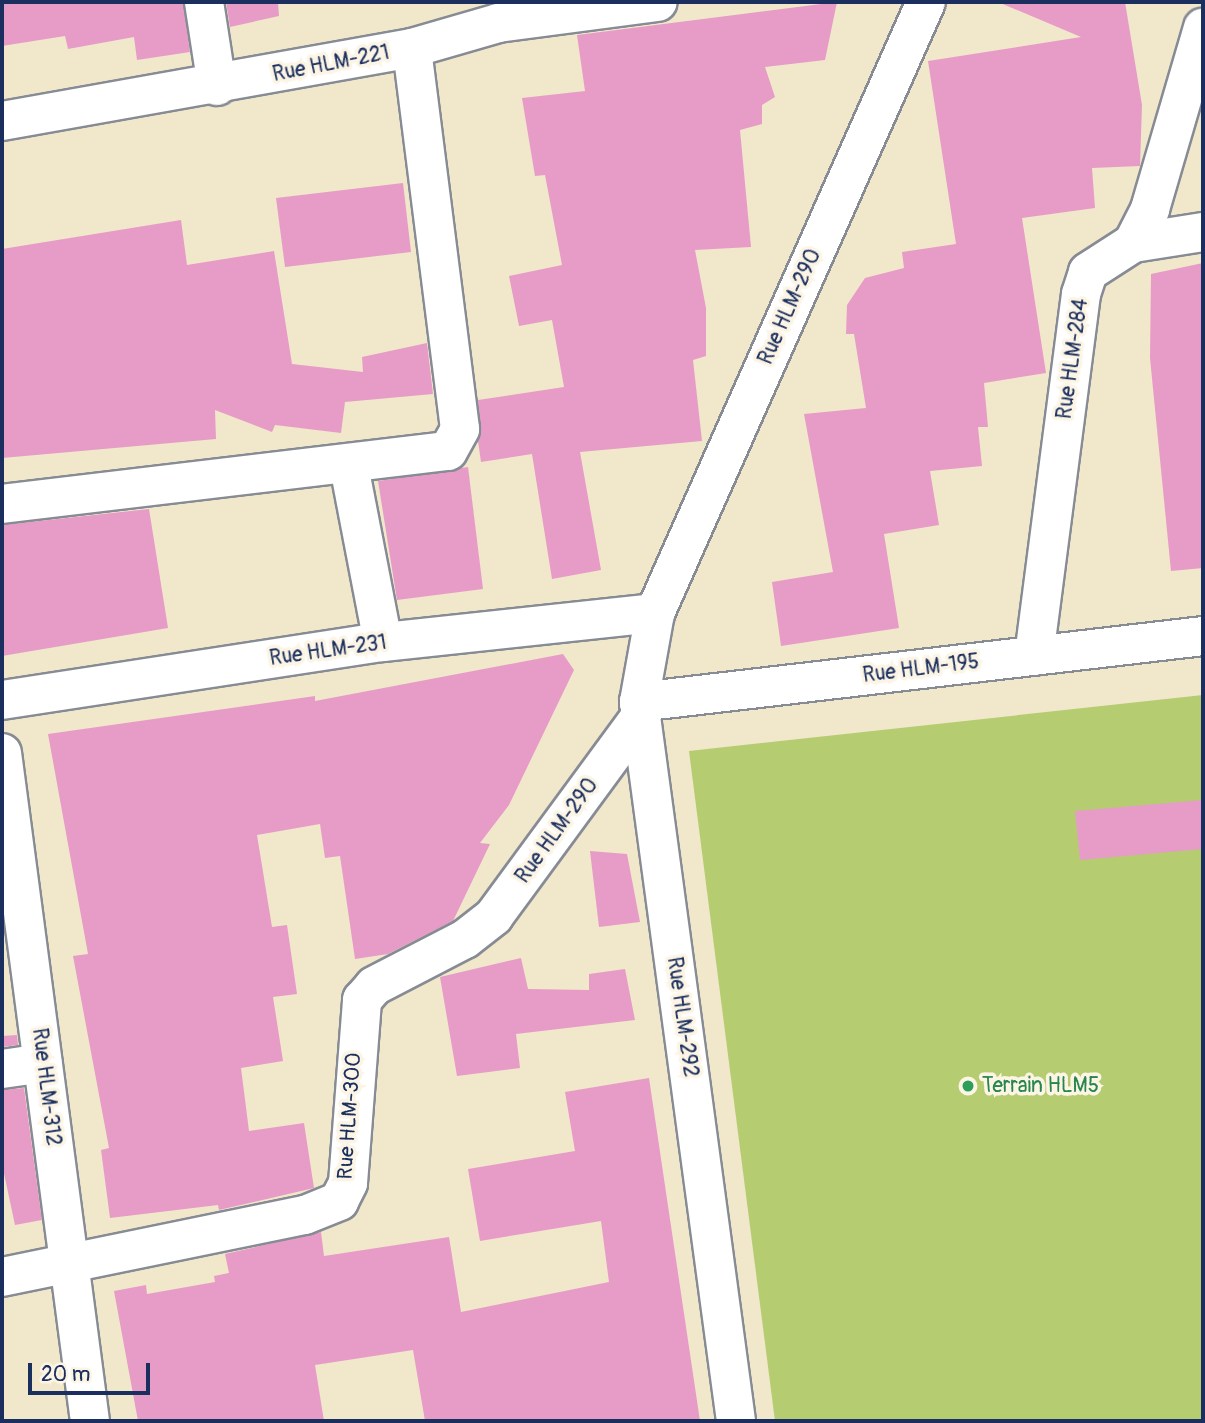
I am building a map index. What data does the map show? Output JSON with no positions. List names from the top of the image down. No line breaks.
{"streets":{"street":["Rue HLM-221","Rue HLM-290","Rue HLM-284","Rue HLM-231","Rue HLM-195","Rue HLM-292","Rue HLM-312","Rue HLM-300"]},"crossings":[["Rue HLM-290","Rue HLM-231"],["Rue HLM-290","Rue HLM-195"],["Rue HLM-290","Rue HLM-292"],["Rue HLM-290","Rue HLM-300"],["Rue HLM-284","Rue HLM-195"],["Rue HLM-231","Rue HLM-292"],["Rue HLM-195","Rue HLM-292"],["Rue HLM-312","Rue HLM-300"]],"places":["Terrain HLM5"],"scale_bar":"20 m"}
